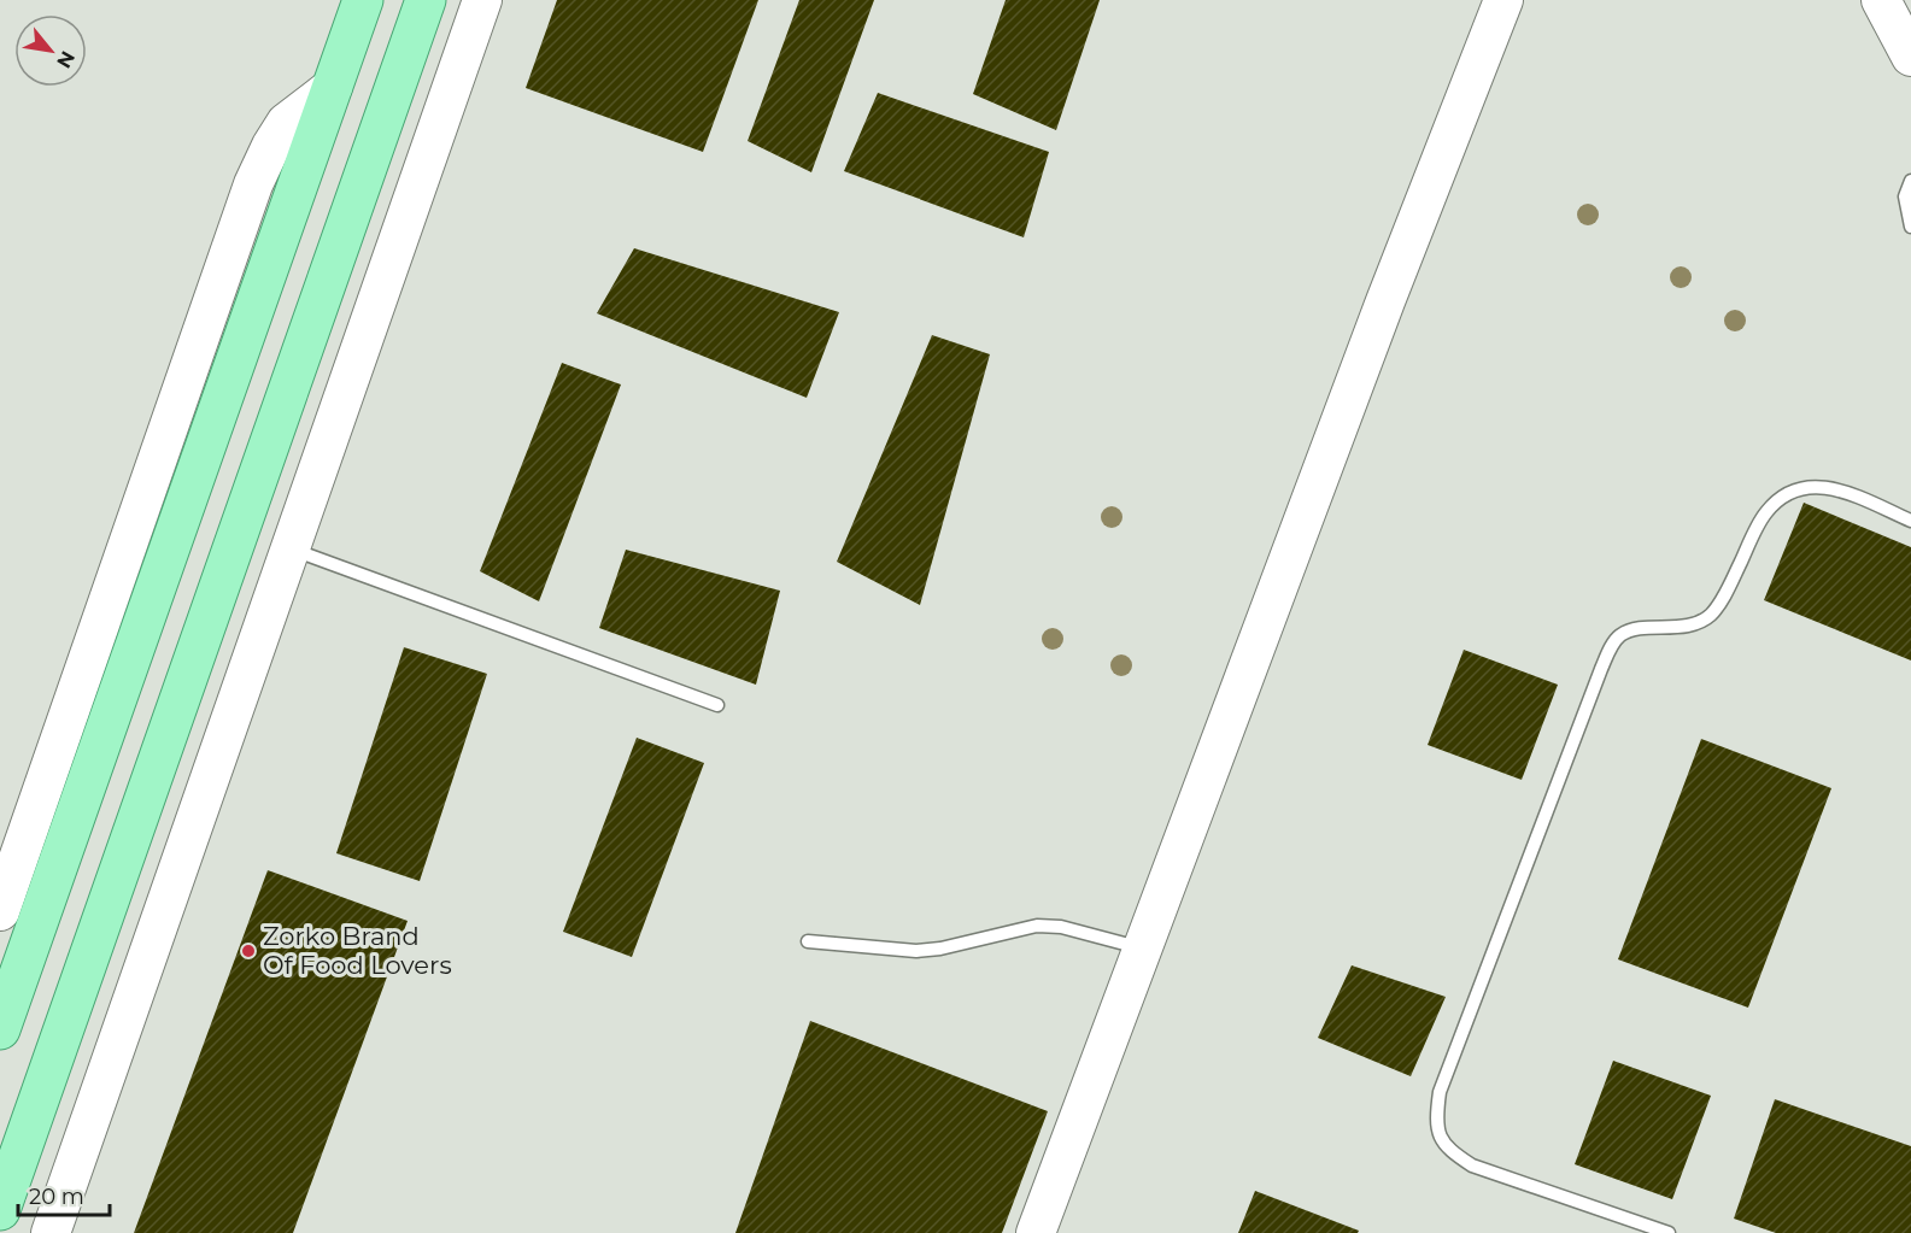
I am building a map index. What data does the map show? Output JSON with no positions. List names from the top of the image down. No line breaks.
{"places":["Zorko Brand Of Food Lovers"],"scale_bar":"20 m","north":"bottom right"}
